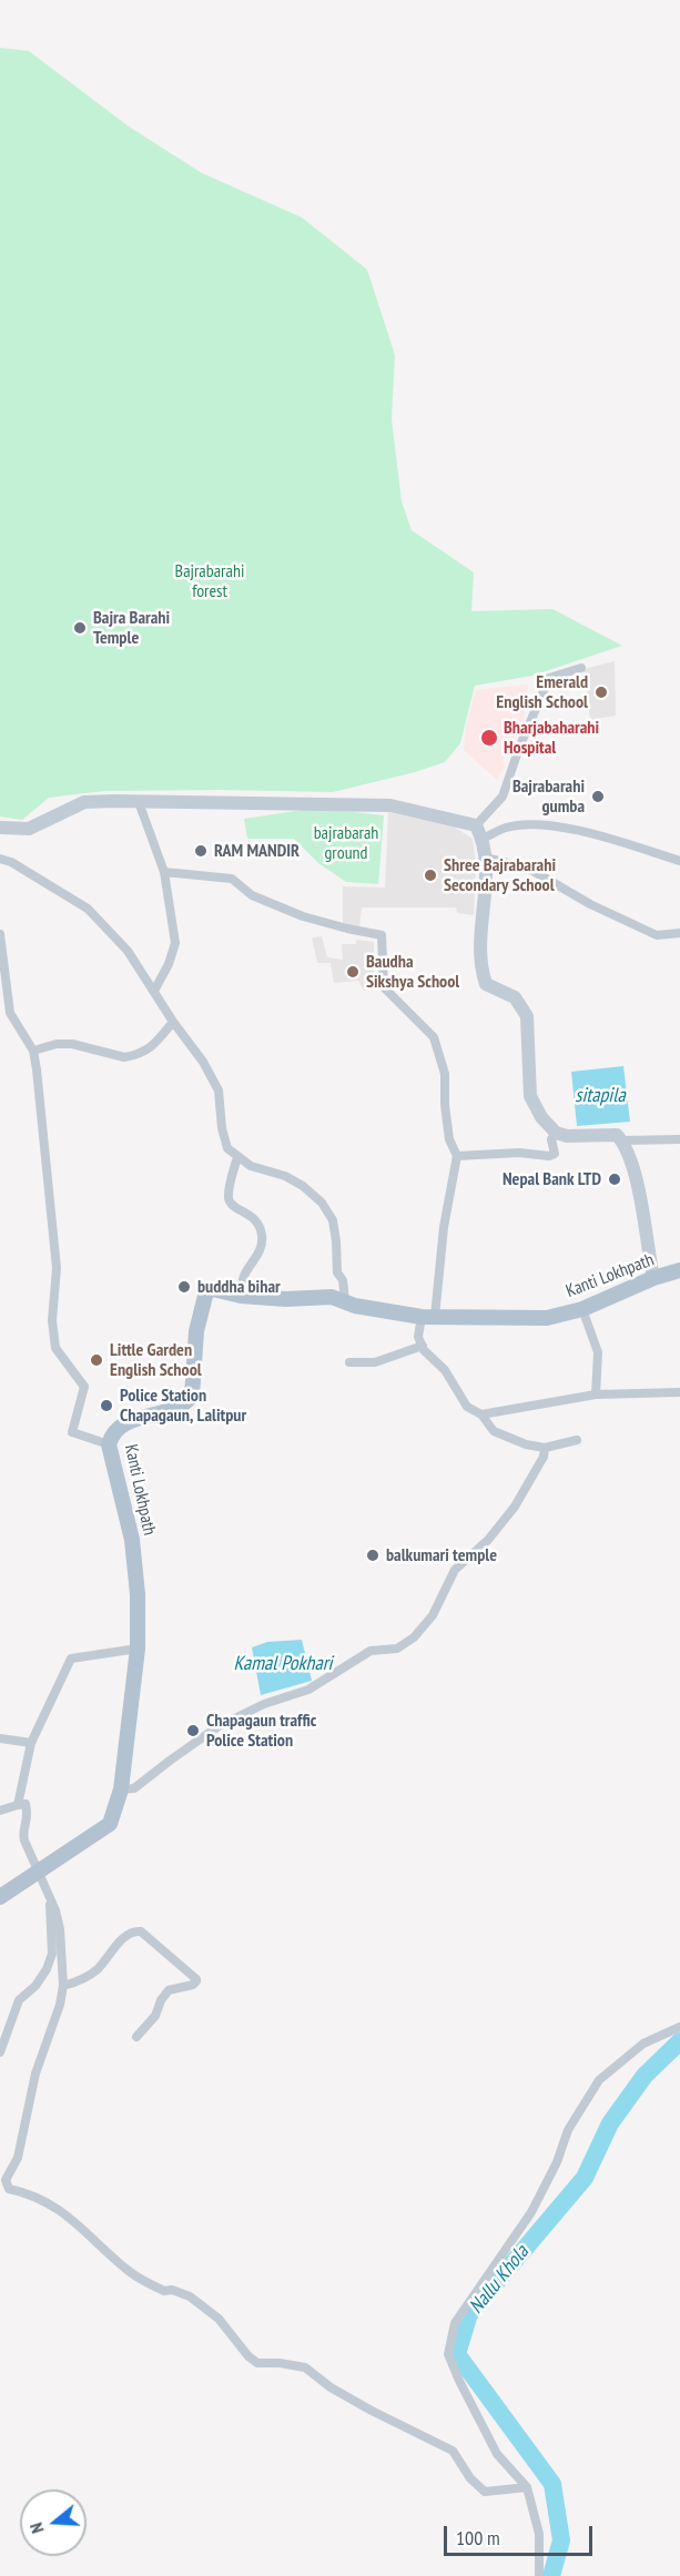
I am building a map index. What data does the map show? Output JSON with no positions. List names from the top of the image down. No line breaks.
{"streets":{"main road":["Kanti Lokhpath"]},"water":["sitapila","Kamal Pokhari","Nallu Khola"],"parks":["Bajrabarahi forest","bajrabarah ground"],"places":["Bajra Barahi Temple","Emerald English School","Bharjabaharahi Hospital","Bajrabarahi gumba","RAM MANDIR","Shree Bajrabarahi Secondary School","Baudha Sikshya School","Nepal Bank LTD","buddha bihar","Little Garden English School","Police Station Chapagaun, Lalitpur","balkumari temple","Chapagaun traffic Police Station"],"scale_bar":"100 m","north":"left"}
